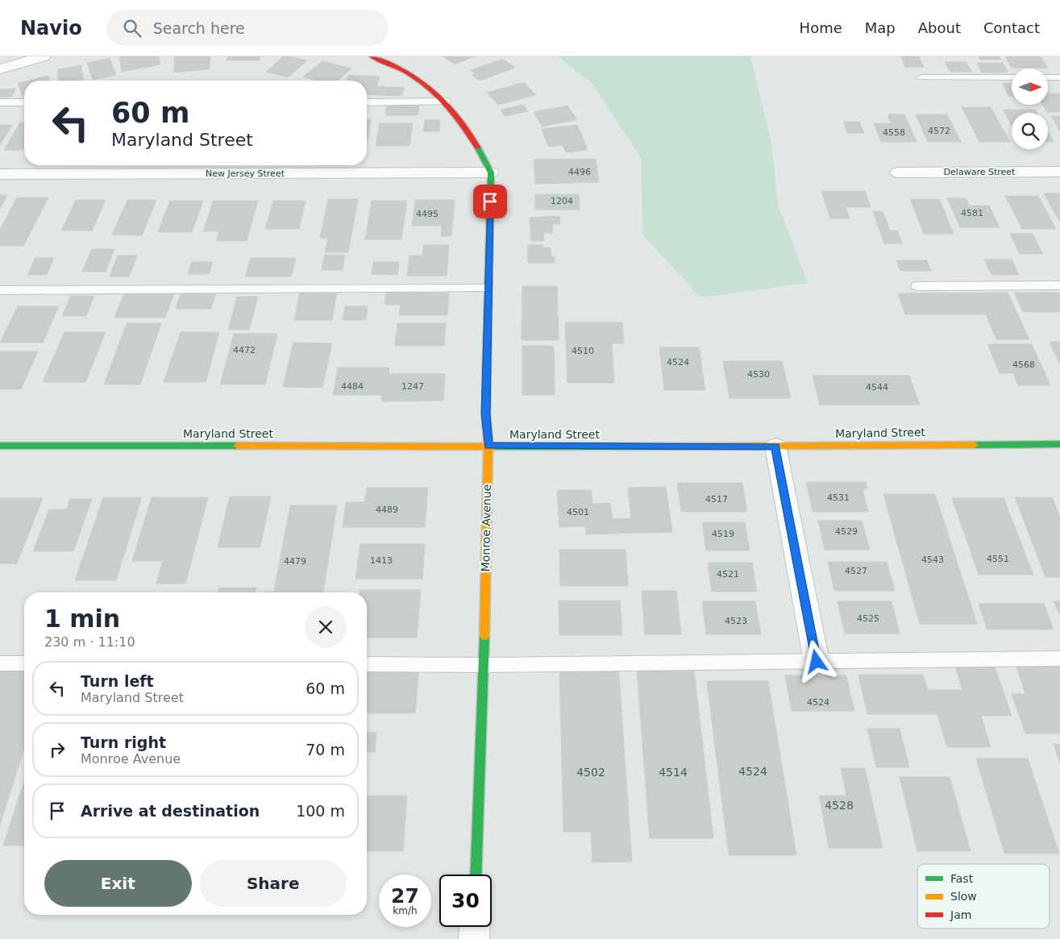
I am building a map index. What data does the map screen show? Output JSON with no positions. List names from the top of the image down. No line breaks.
{"streets":{"street":["Delaware Street","New Jersey Street","Maryland Street","Monroe Avenue"]},"crossings":[["New Jersey Street","Monroe Avenue"],["Maryland Street","Monroe Avenue"]],"house_numbers":["4572","4558","4496","1204","4581","4495","4472","4510","4524","4568","4530","4484","1247","4544","4531","4517","4489","4501","4529","4519","4551","4543","1413","4479","4527","4521","4525","4523","4524","4524","4502","4514","4528"],"legend":["Fast","Slow","Jam"],"north":"right","page":{"header":"Navio","search":"Search here","nav":["Home","Map","About","Contact"],"turn":["60 m","Maryland Street"],"heading":["1 min","230 m · 11:10"],"list":[{"name":"Turn left","note":"Maryland Street","value":"60 m"},{"name":"Turn right","note":"Monroe Avenue","value":"70 m"},{"name":"Arrive at destination","value":"100 m"}],"buttons":["Exit","Share"],"speed":"27 km/h","limit":"30"}}
